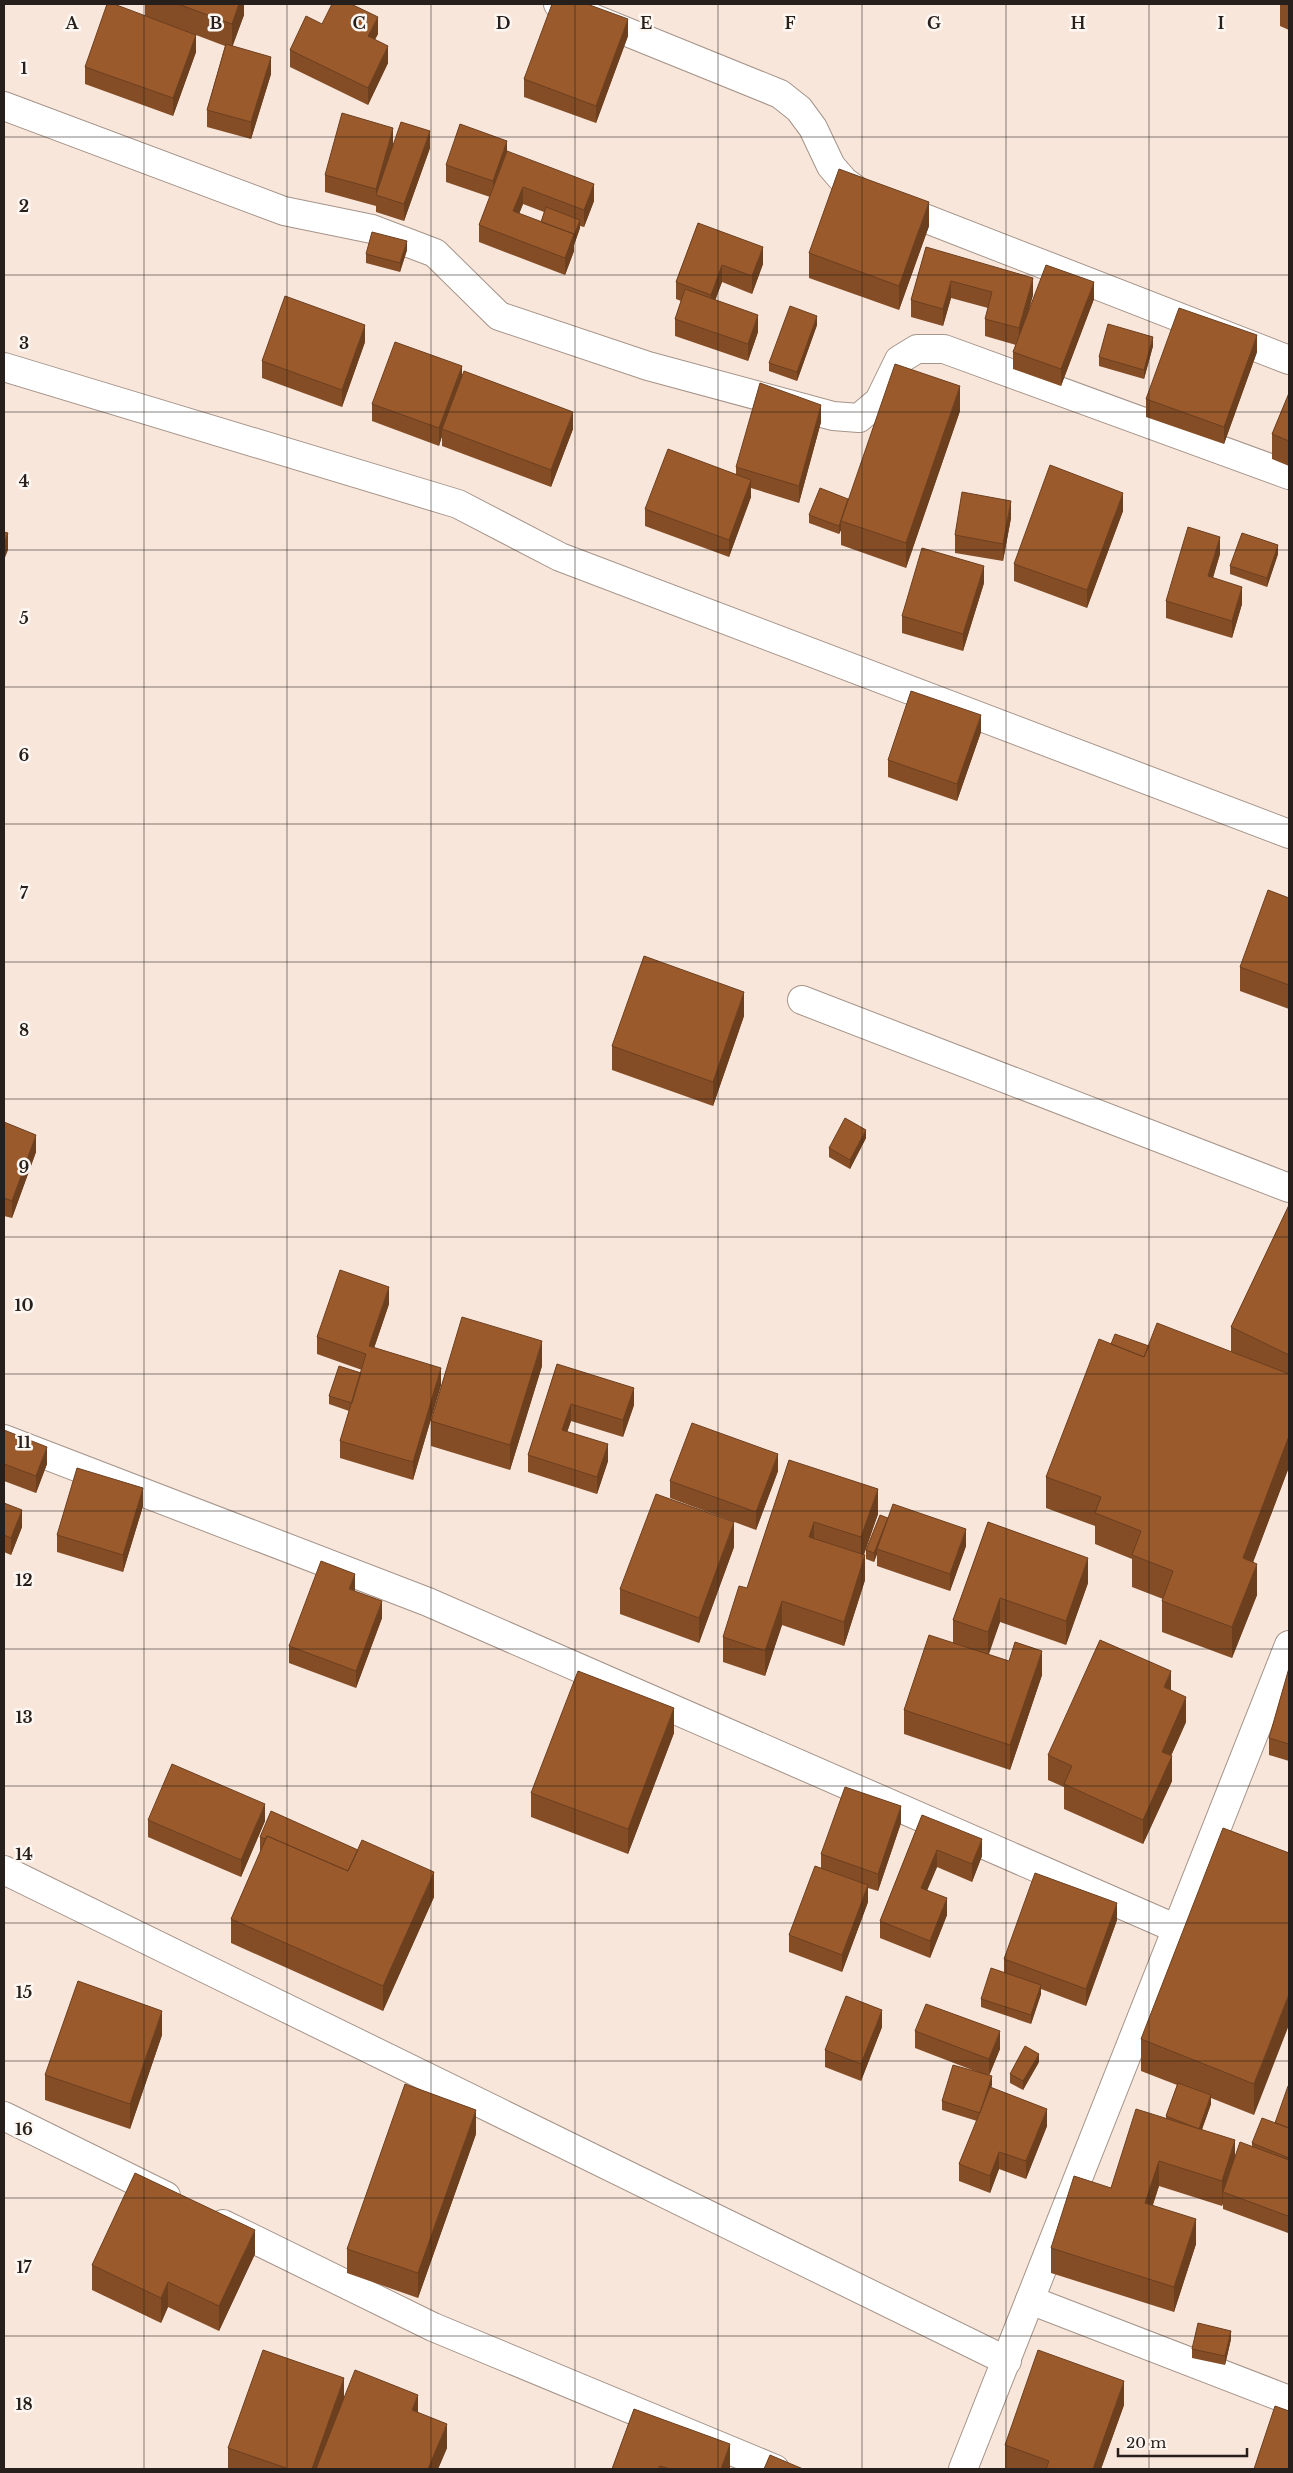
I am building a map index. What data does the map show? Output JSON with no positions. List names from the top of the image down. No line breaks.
{"scale_bar":"20 m","grid":{"columns":["A","B","C","D","E","F","G","H","I"],"rows":["1","2","3","4","5","6","7","8","9","10","11","12","13","14","15","16","17","18"]}}
